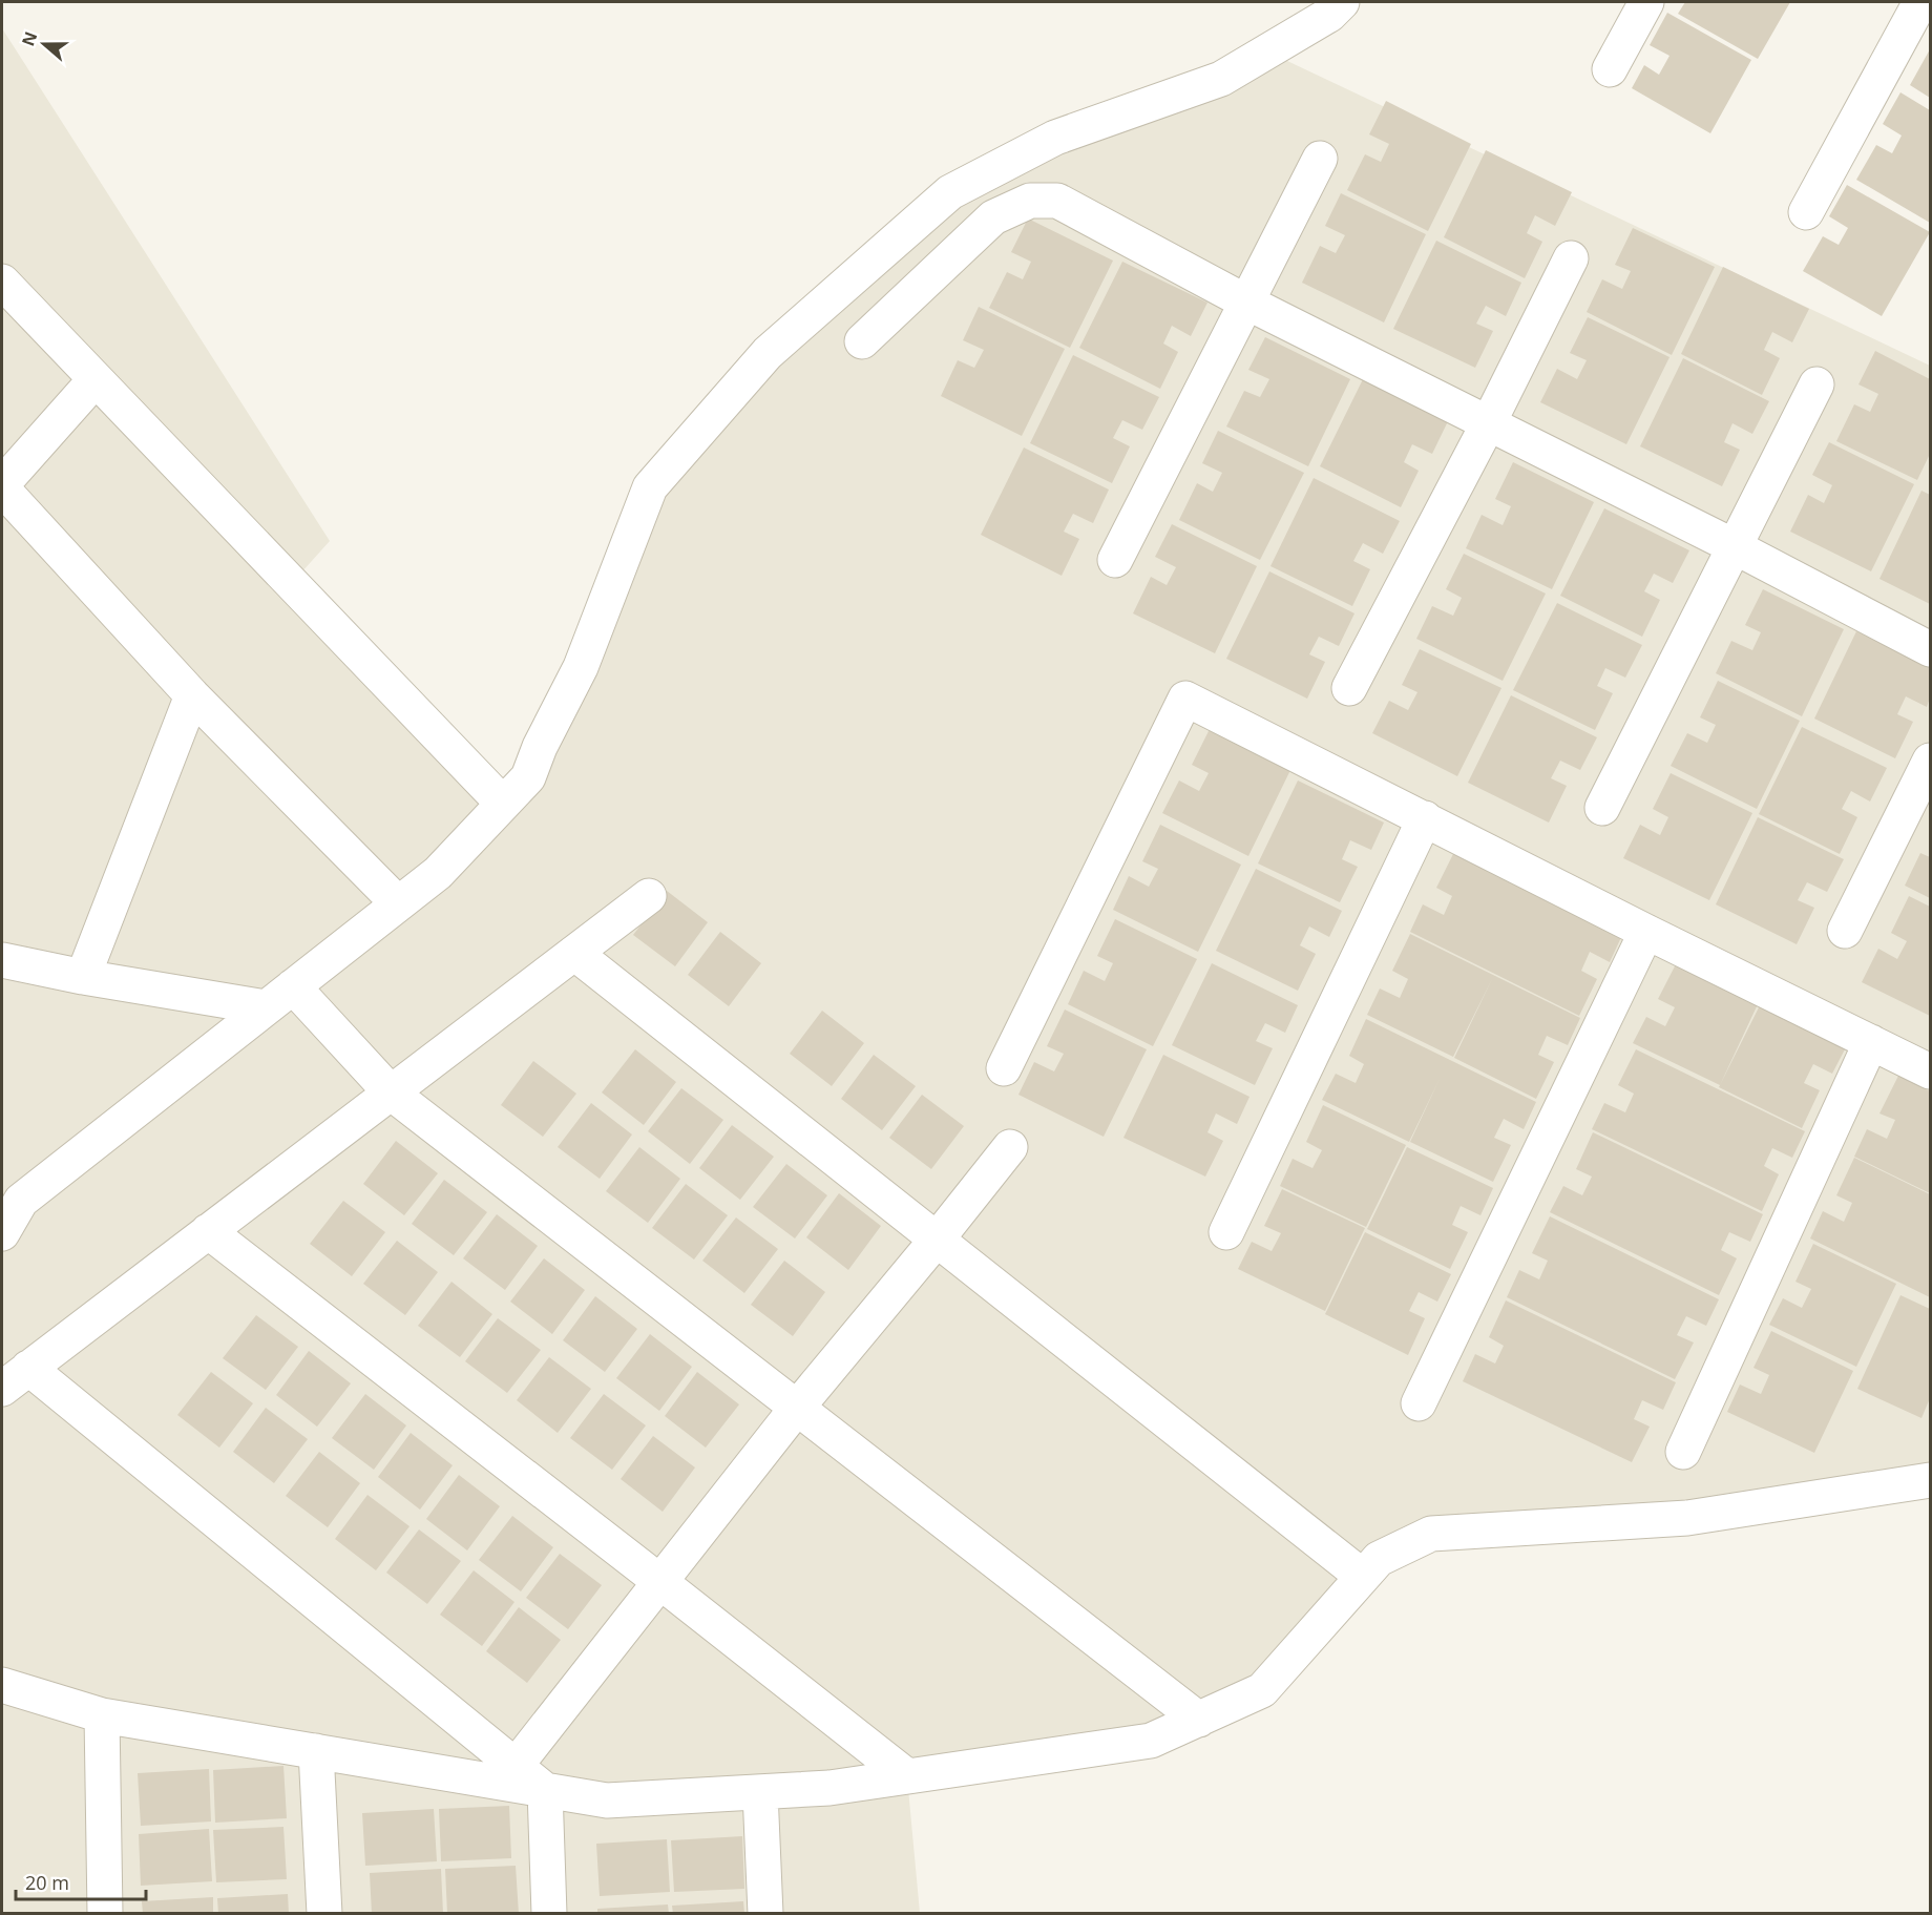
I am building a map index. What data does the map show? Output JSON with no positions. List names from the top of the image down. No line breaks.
{"scale_bar":"20 m","north":"left"}
